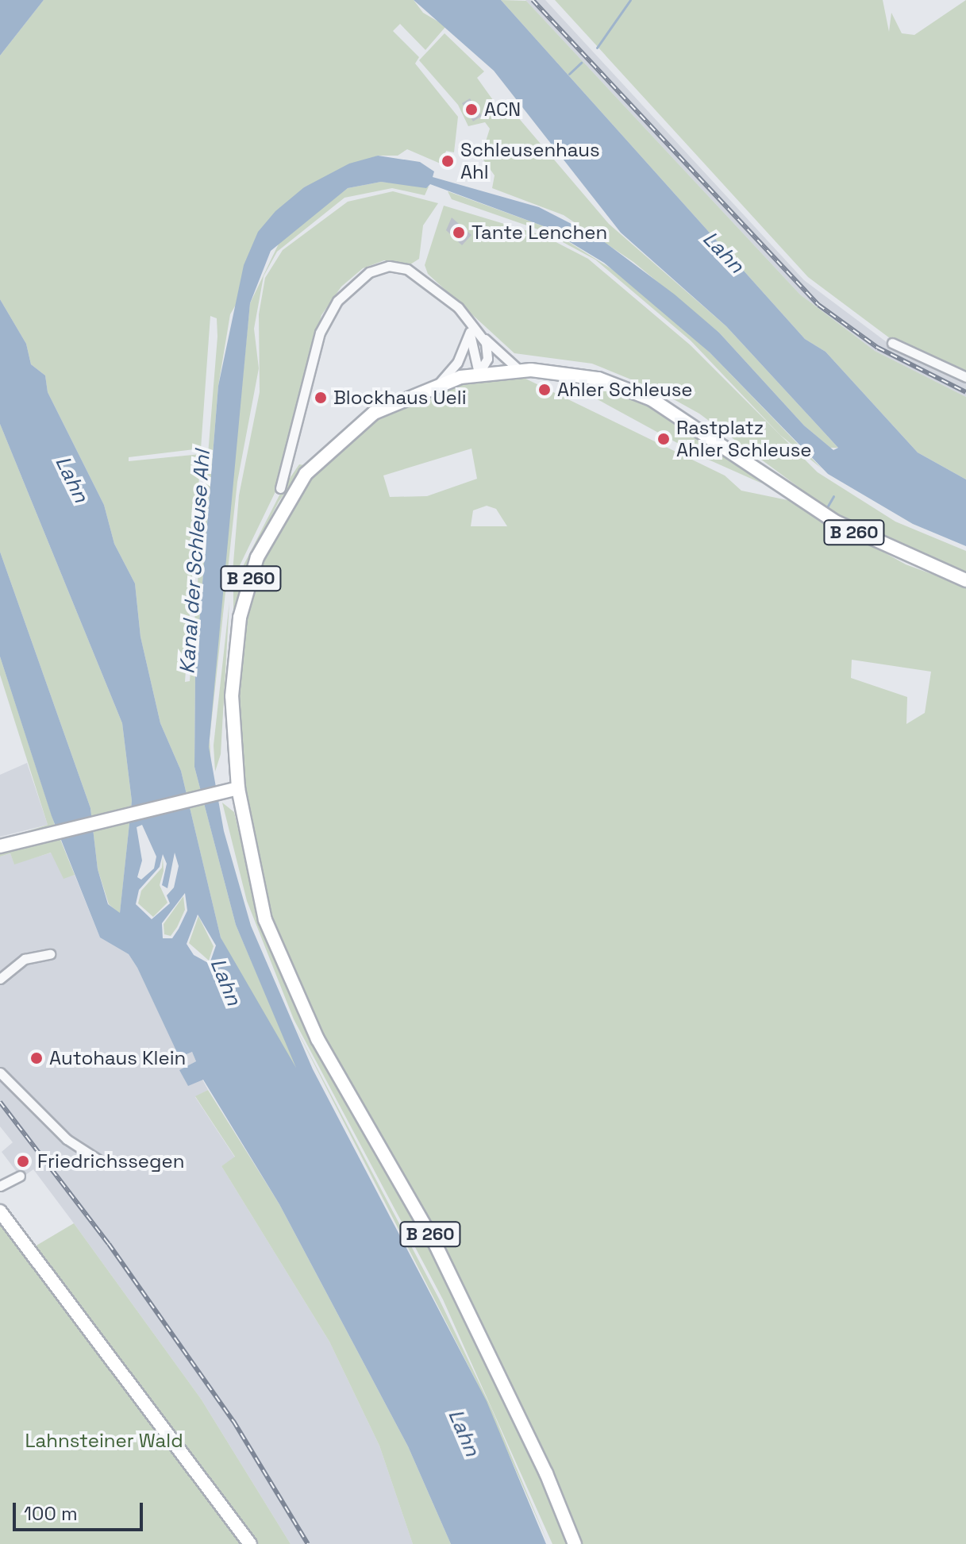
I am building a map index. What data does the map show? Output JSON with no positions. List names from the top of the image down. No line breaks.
{"streets":{"main road":["B 260"]},"water":["Lahn","Kanal der Schleuse Ahl"],"parks":["Lahnsteiner Wald"],"places":["ACN","Schleusenhaus Ahl","Tante Lenchen","Ahler Schleuse","Blockhaus Ueli","Rastplatz Ahler Schleuse","Autohaus Klein","Friedrichssegen"],"scale_bar":"100 m"}
